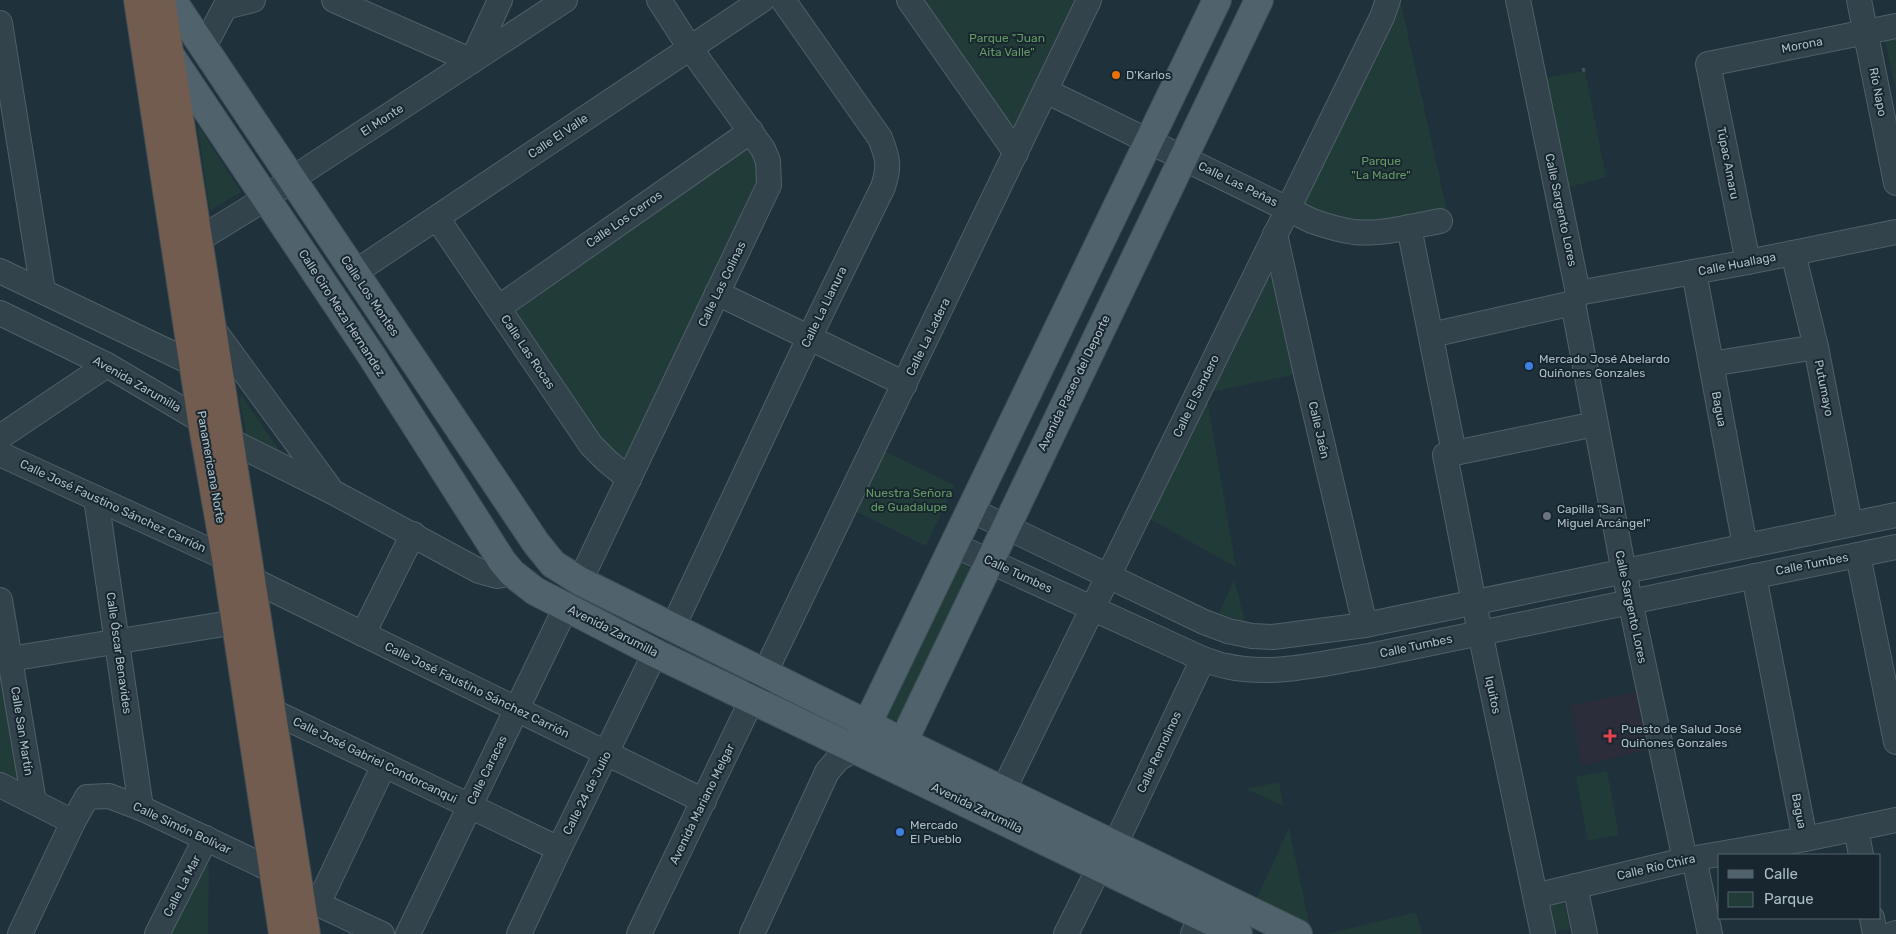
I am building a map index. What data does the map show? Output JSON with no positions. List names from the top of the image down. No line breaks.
{"streets":{"highway":["Panamericana Norte"],"main road":["Calle Los Montes","Calle Ciro Meza Hernandez","Avenida Paseo del Deporte","Avenida Zarumilla"],"street":["Morona","Río Napo","El Monte","Calle El Valle","Túpac Amaru","Calle Las Peñas","Calle Sargento Lores","Calle Los Cerros","Calle Huallaga","Calle Las Colinas","Calle La Llanura","Calle La Ladera","Calle Las Rocas","Putumayo","Calle El Sendero","Bagua","Calle Jaén","Calle José Faustino Sánchez Carrión","Calle Tumbes","Calle Óscar Benavides","Iquitos","Calle San Martín","Calle Remolinos","Calle José Gabriel Condorcanqui","Calle Caracas","Calle 24 de Julio","Avenida Mariano Melgar","Calle Simón Bolívar","Calle Río Chira","Calle La Mar"]},"crossings":[["Morona","Río Napo"],["Morona","Túpac Amaru"],["El Monte","Calle Los Montes"],["El Monte","Calle Ciro Meza Hernandez"],["El Monte","Panamericana Norte"],["Calle El Valle","Calle Las Colinas"],["Calle El Valle","Calle Los Montes"],["Calle El Valle","Calle Las Rocas"],["Túpac Amaru","Calle Huallaga"],["Calle Las Peñas","Calle La Ladera"],["Calle Las Peñas","Avenida Paseo del Deporte"],["Calle Las Peñas","Calle El Sendero"],["Calle Las Peñas","Iquitos"],["Calle Sargento Lores","Calle Huallaga"],["Calle Sargento Lores","Calle Tumbes"],["Calle Sargento Lores","Calle Río Chira"],["Calle Los Cerros","Calle Las Colinas"],["Calle Los Cerros","Calle Las Rocas"],["Calle Huallaga","Putumayo"],["Calle Huallaga","Bagua"],["Calle Huallaga","Iquitos"],["Calle Las Colinas","Calle Los Montes"],["Calle Las Colinas","Calle Las Rocas"],["Calle Ciro Meza Hernandez","Avenida Zarumilla"],["Calle Ciro Meza Hernandez","Panamericana Norte"],["Calle La Ladera","Avenida Mariano Melgar"],["Avenida Paseo del Deporte","Avenida Zarumilla"],["Avenida Paseo del Deporte","Calle Tumbes"],["Avenida Zarumilla","Panamericana Norte"],["Avenida Zarumilla","Calle Remolinos"],["Avenida Zarumilla","Calle Caracas"],["Avenida Zarumilla","Calle 24 de Julio"],["Avenida Zarumilla","Avenida Mariano Melgar"],["Calle El Sendero","Calle Jaén"],["Calle El Sendero","Calle Tumbes"],["Bagua","Calle Tumbes"],["Bagua","Calle Río Chira"],["Panamericana Norte","Calle José Faustino Sánchez Carrión"],["Panamericana Norte","Calle José Gabriel Condorcanqui"],["Panamericana Norte","Calle Simón Bolívar"],["Calle José Faustino Sánchez Carrión","Calle Óscar Benavides"],["Calle José Faustino Sánchez Carrión","Calle Caracas"],["Calle José Faustino Sánchez Carrión","Calle 24 de Julio"],["Calle José Faustino Sánchez Carrión","Avenida Mariano Melgar"],["Calle Tumbes","Iquitos"],["Calle Tumbes","Calle Remolinos"],["Calle Óscar Benavides","Calle Simón Bolívar"],["Iquitos","Calle Río Chira"],["Calle José Gabriel Condorcanqui","Calle Caracas"],["Calle José Gabriel Condorcanqui","Calle 24 de Julio"],["Calle Simón Bolívar","Calle La Mar"]],"parks":["Parque \"Juan Aita Valle\"","Parque \"La Madre\"","Nuestra Señora de Guadalupe"],"places":{"other":["D'Karlos","Mercado José Abelardo Quiñones Gonzales","Capilla \"San Miguel Arcángel\"","Mercado El Pueblo"],"health":["Puesto de Salud José Quiñones Gonzales"]},"legend":["Calle","Parque"]}
